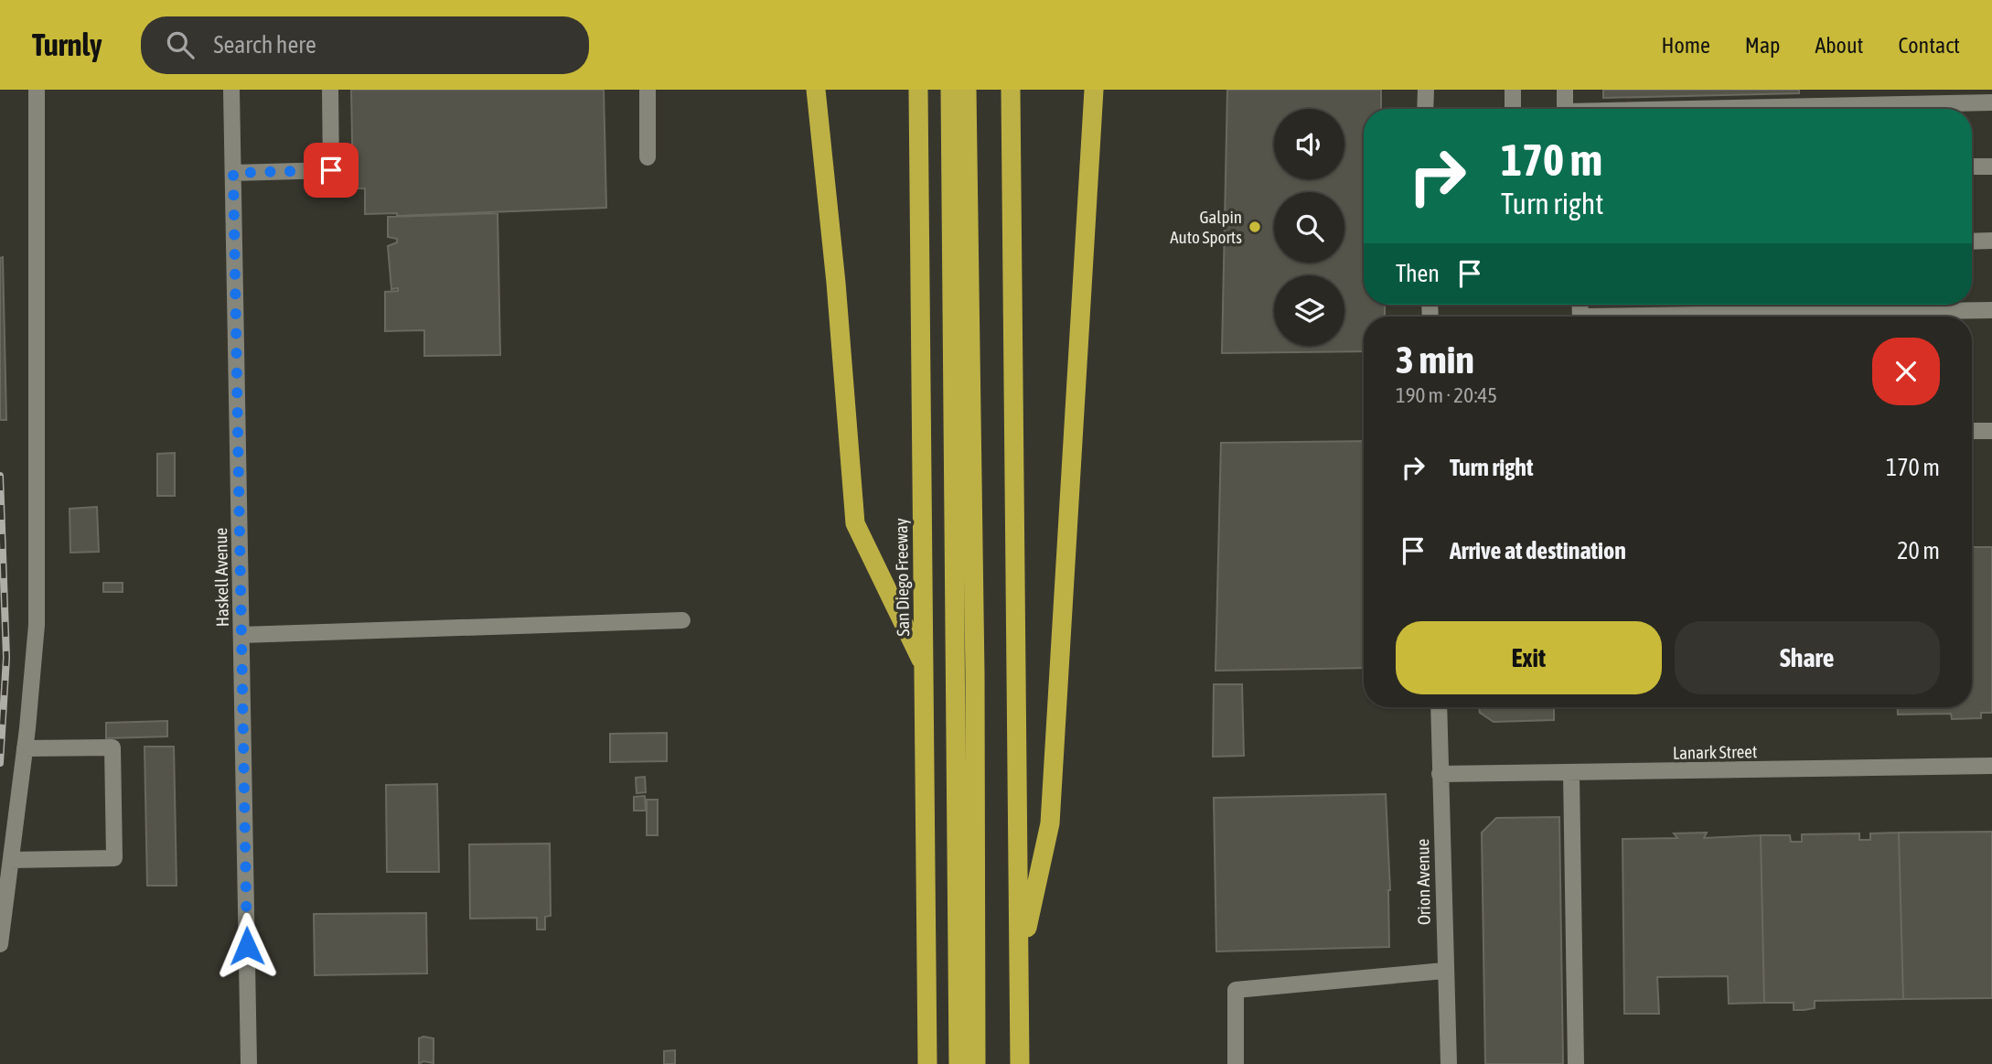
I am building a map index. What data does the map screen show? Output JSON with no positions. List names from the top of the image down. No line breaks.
{"streets":{"highway":["San Diego Freeway"],"street":["Haskell Avenue","Lanark Street","Orion Avenue"]},"crossings":[["Lanark Street","Orion Avenue"]],"places":["Galpin Auto Sports"],"page":{"header":"Turnly","search":"Search here","nav":["Home","Map","About","Contact"],"turn":["170 m","Turn right"],"then":"Then","heading":["3 min","190 m · 20:45"],"list":[{"name":"Turn right","value":"170 m"},{"name":"Arrive at destination","value":"20 m"}],"buttons":["Exit","Share"]}}
